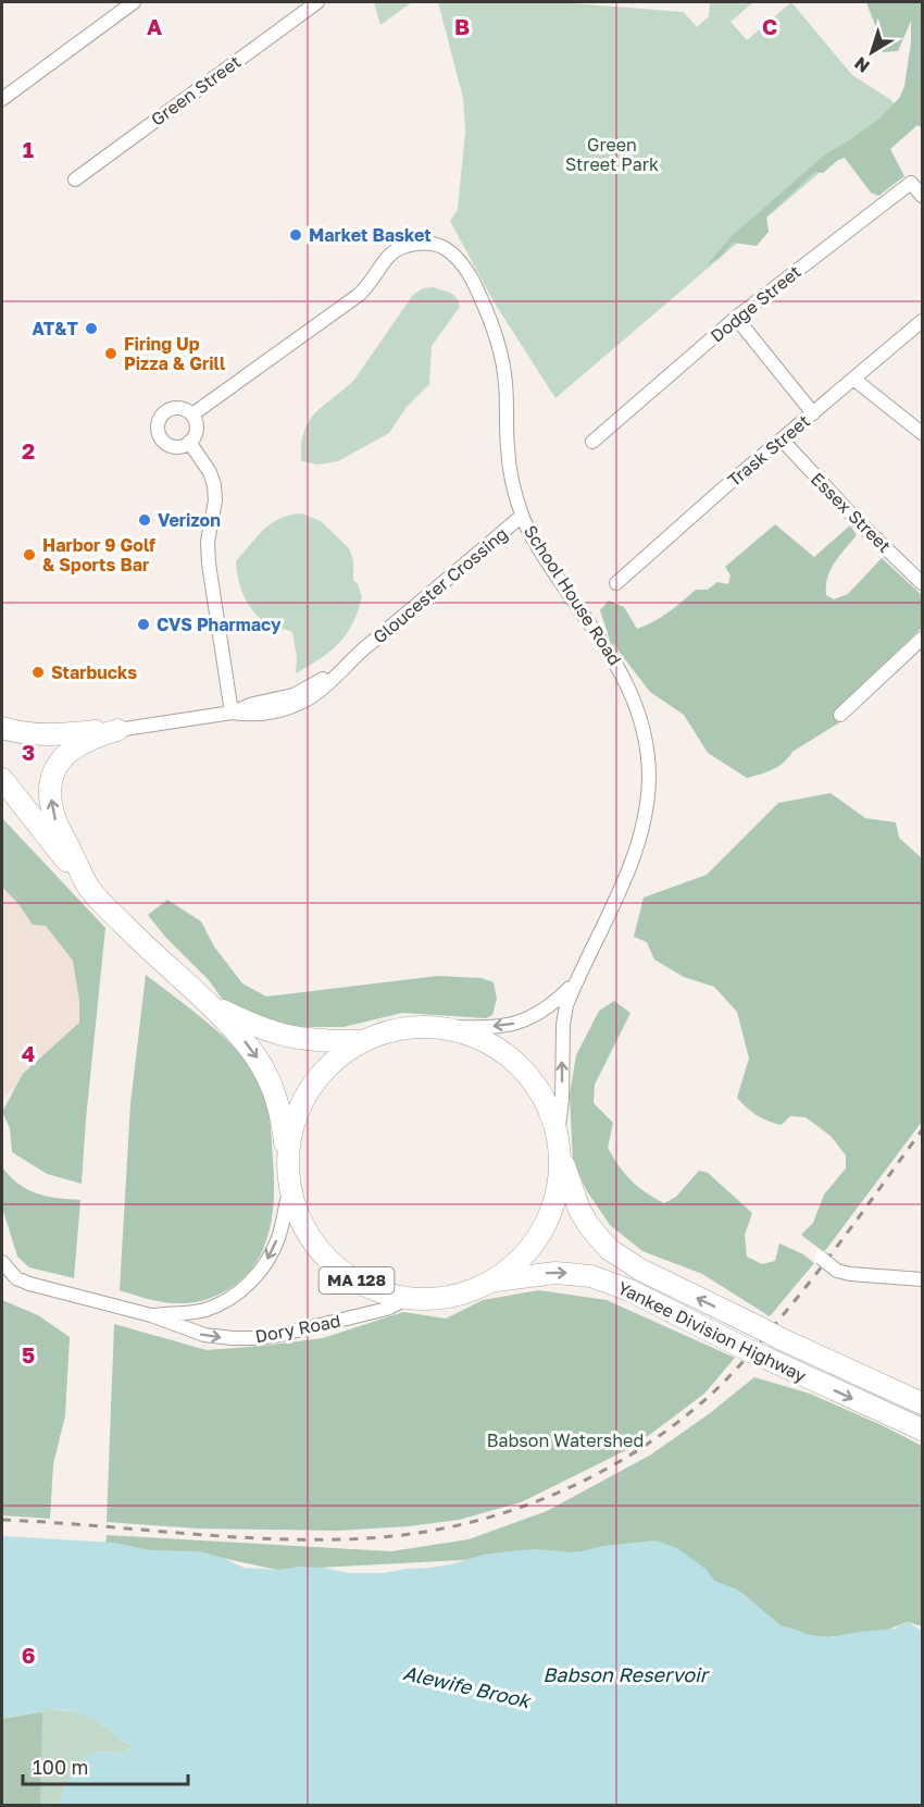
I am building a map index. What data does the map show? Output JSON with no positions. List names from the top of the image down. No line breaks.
{"streets":{"highway":["MA 128","Yankee Division Highway"],"street":["Green Street","Dodge Street","Trask Street","Essex Street","Gloucester Crossing","School House Road","Dory Road"]},"crossings":[["Trask Street","Essex Street"],["Gloucester Crossing","School House Road"],["School House Road","MA 128"],["School House Road","Yankee Division Highway"],["MA 128","Dory Road"],["MA 128","Yankee Division Highway"]],"water":["Babson Reservoir","Alewife Brook"],"parks":["Green Street Park","Babson Watershed"],"places":["Market Basket","AT&T","Firing Up Pizza & Grill","Verizon","Harbor 9 Golf & Sports Bar","CVS Pharmacy","Starbucks"],"scale_bar":"100 m","north":"bottom left","grid":{"columns":["A","B","C"],"rows":["1","2","3","4","5","6"]}}
